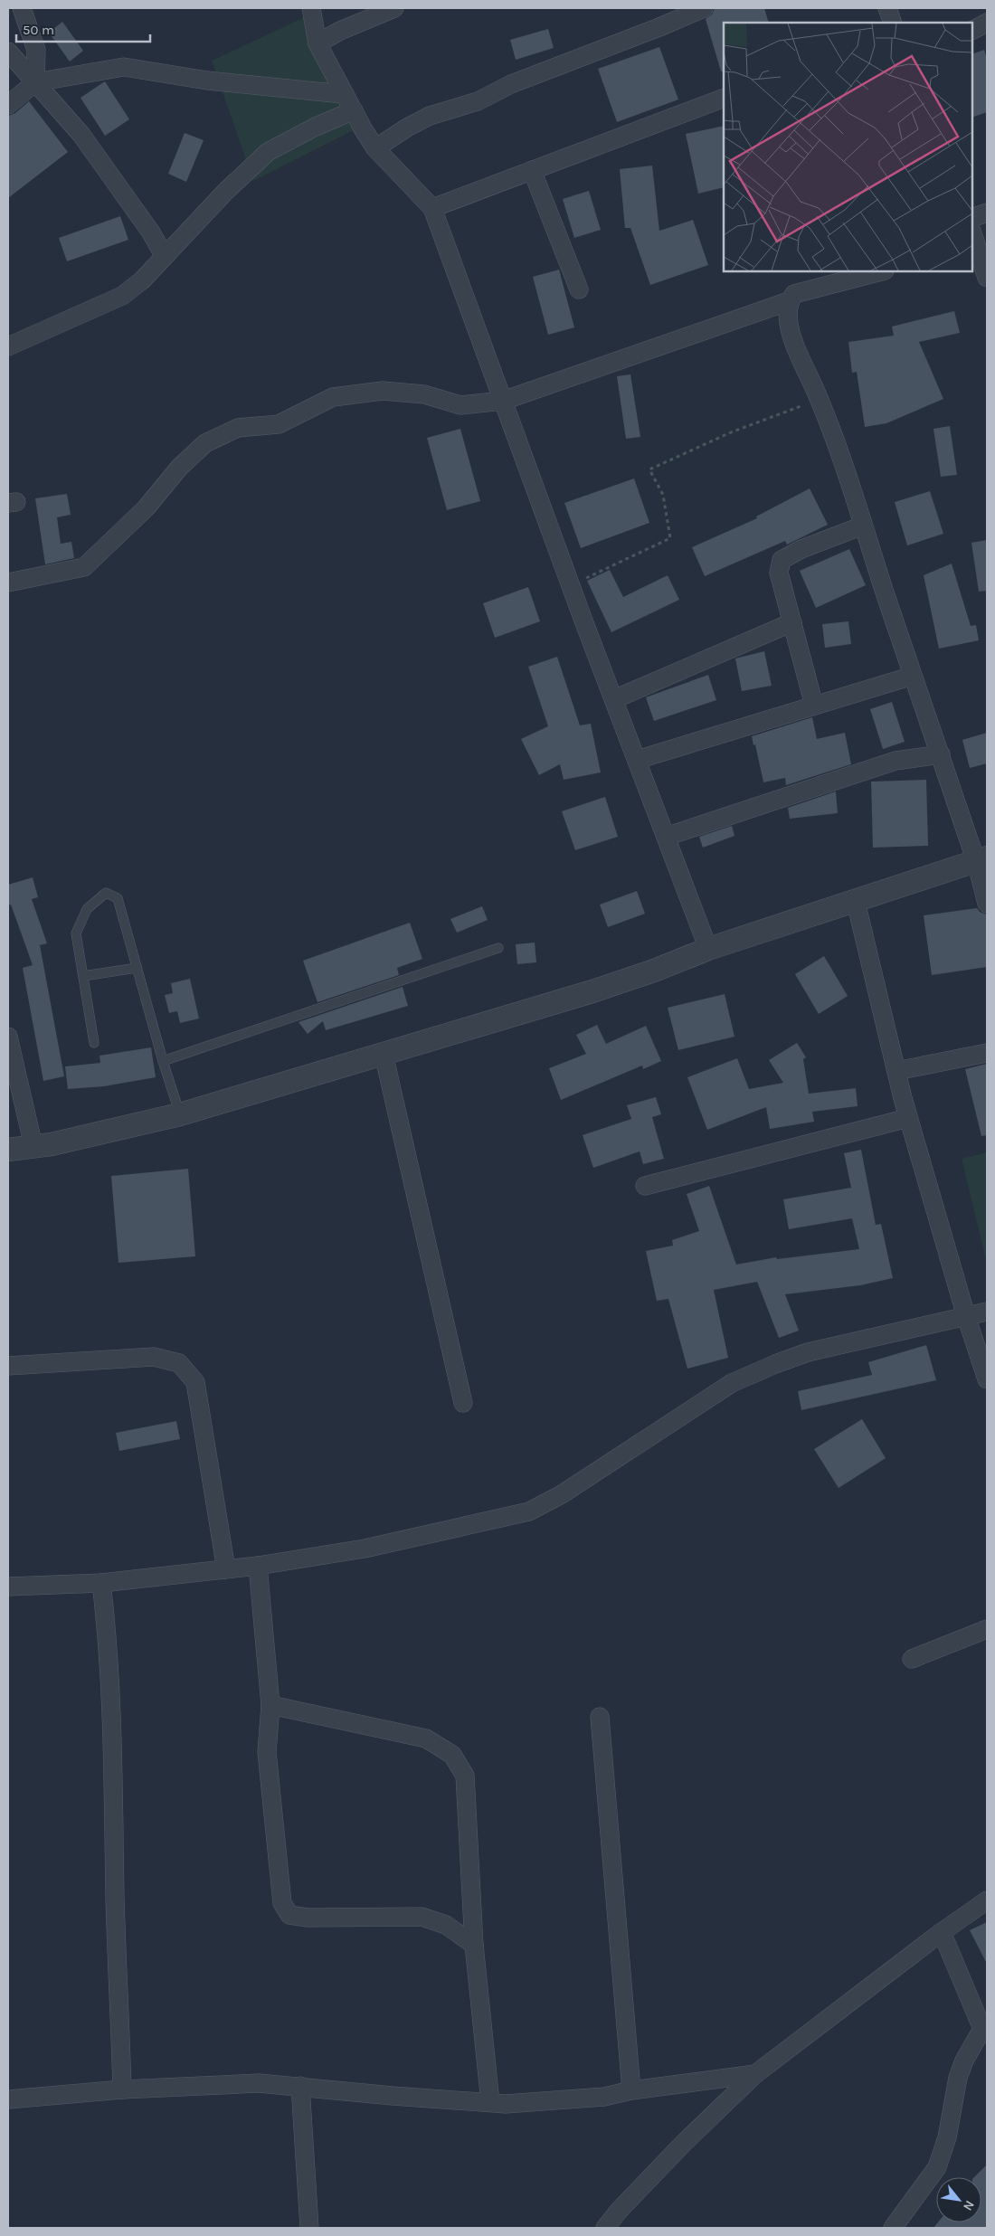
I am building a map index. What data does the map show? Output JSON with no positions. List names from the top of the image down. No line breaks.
{"scale_bar":"50 m","north":"bottom right"}
